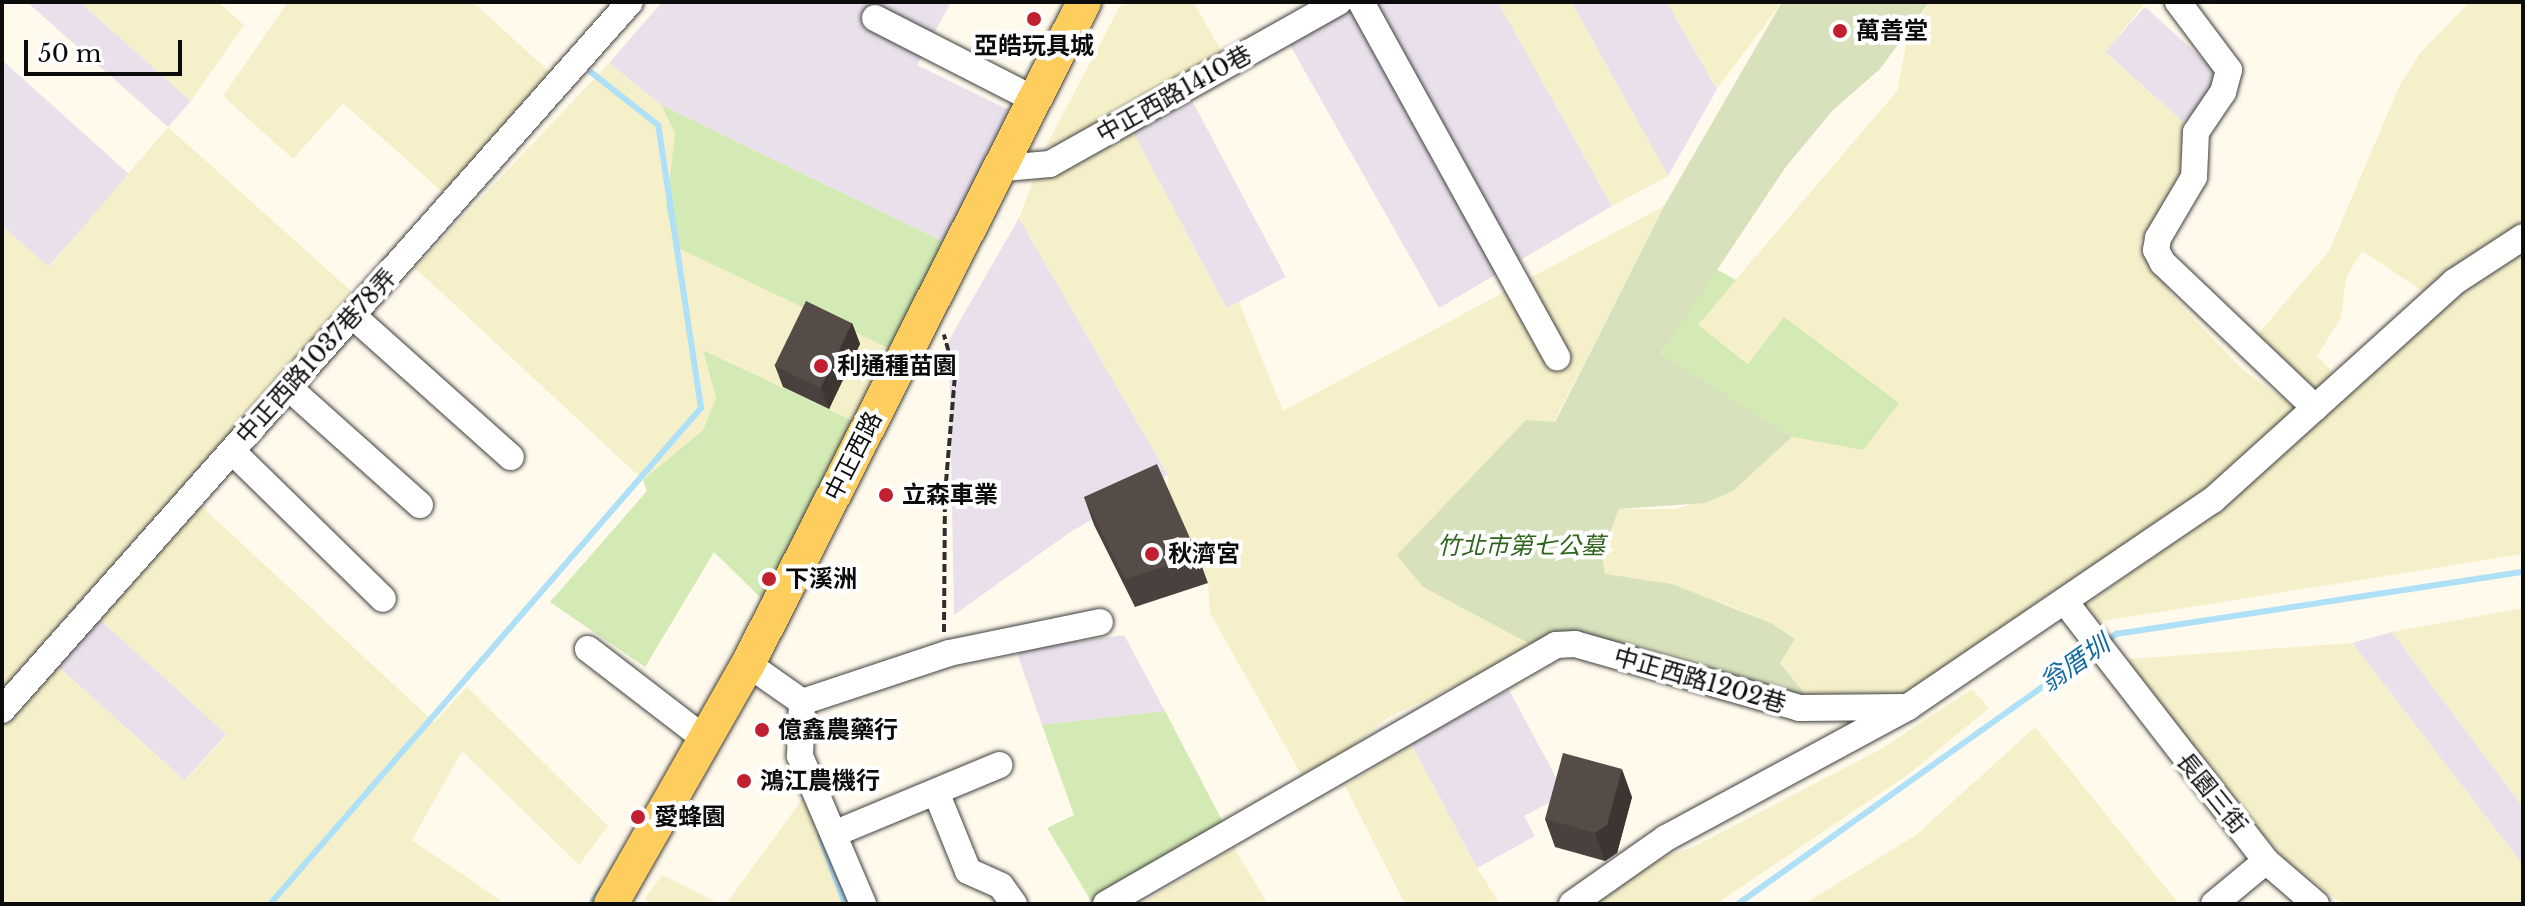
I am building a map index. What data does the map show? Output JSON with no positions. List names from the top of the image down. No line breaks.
{"streets":{"main road":["中正西路"],"street":["中正西路1410巷","中正西路1037巷78弄","中正西路1202巷","長園三街"]},"crossings":[["中正西路1410巷","中正西路"]],"water":["翁厝圳"],"parks":["竹北市第七公墓"],"places":["亞皓玩具城","萬善堂","利通種苗園","立森車業","秋濟宮","下溪洲","億鑫農藥行","鴻江農機行","愛蜂園"],"scale_bar":"50 m"}
